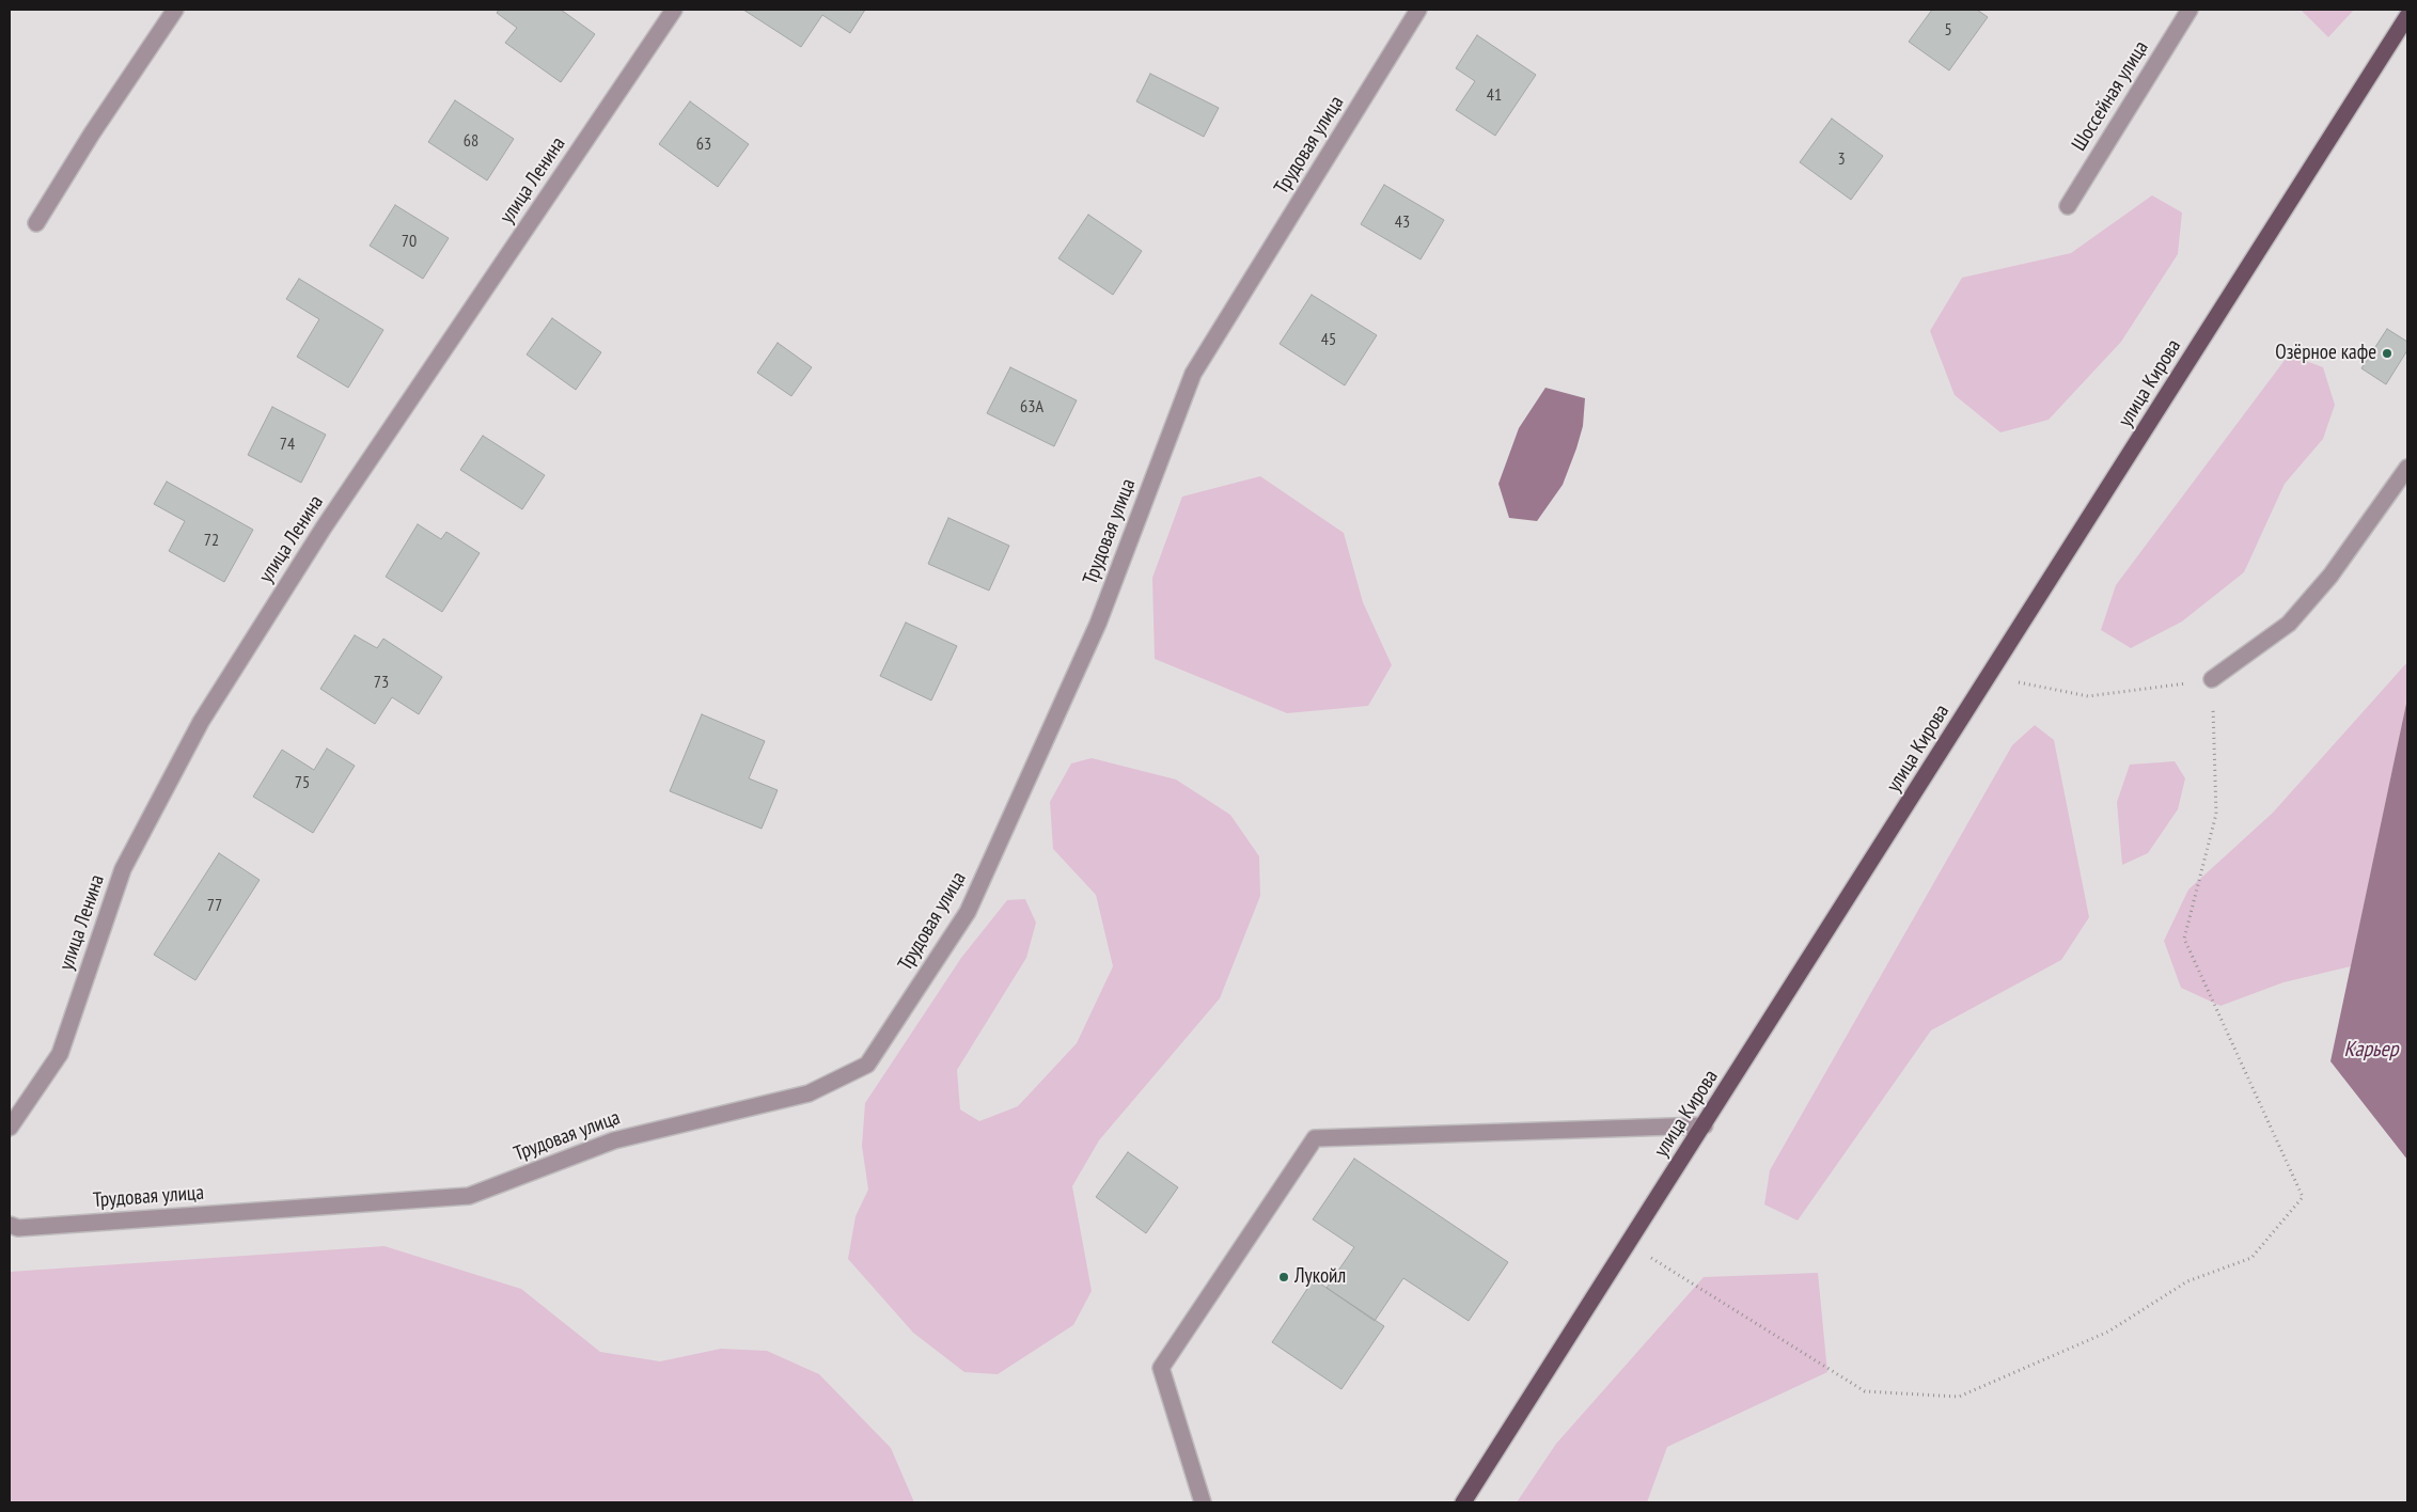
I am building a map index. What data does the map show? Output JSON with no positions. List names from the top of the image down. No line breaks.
{"streets":{"main road":["улица Кирова"],"street":["Шоссейная улица","Трудовая улица","улица Ленина"]},"water":["Карьер"],"places":["Озёрное кафе","Лукойл"],"house_numbers":["5","41","68","63","3","43","70","45","63А","74","72","73","75","77"]}
